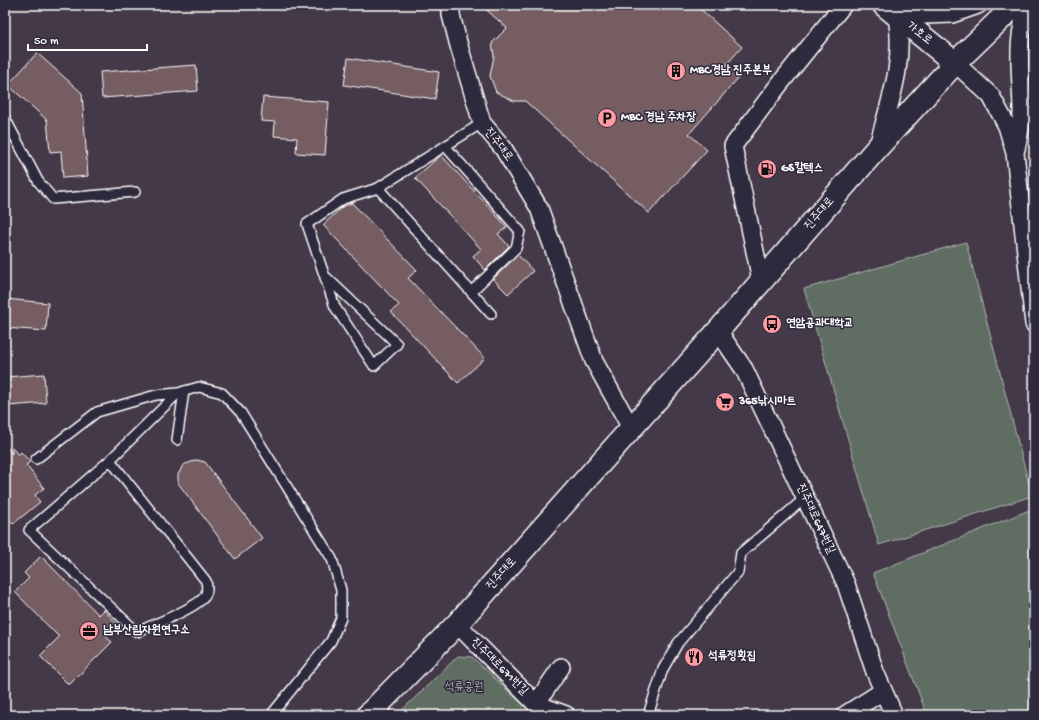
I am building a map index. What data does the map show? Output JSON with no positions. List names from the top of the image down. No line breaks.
{"streets":{"street":["가호로","진주대로","진주대로647번길","진주대로671번길"]},"crossings":[["가호로","진주대로"],["진주대로","진주대로647번길"],["진주대로","진주대로671번길"]],"parks":["석류공원"],"places":{"building":["MBC경남 진주본부"],"parking":["MBC 경남 주차장"],"fuel station":["GS칼텍스"],"bus stop":["연암공과대학교"],"supermarket":["365낚시마트"],"office":["남부산림자원연구소"],"restaurant":["석류정횟집"]},"scale_bar":"50 m"}
